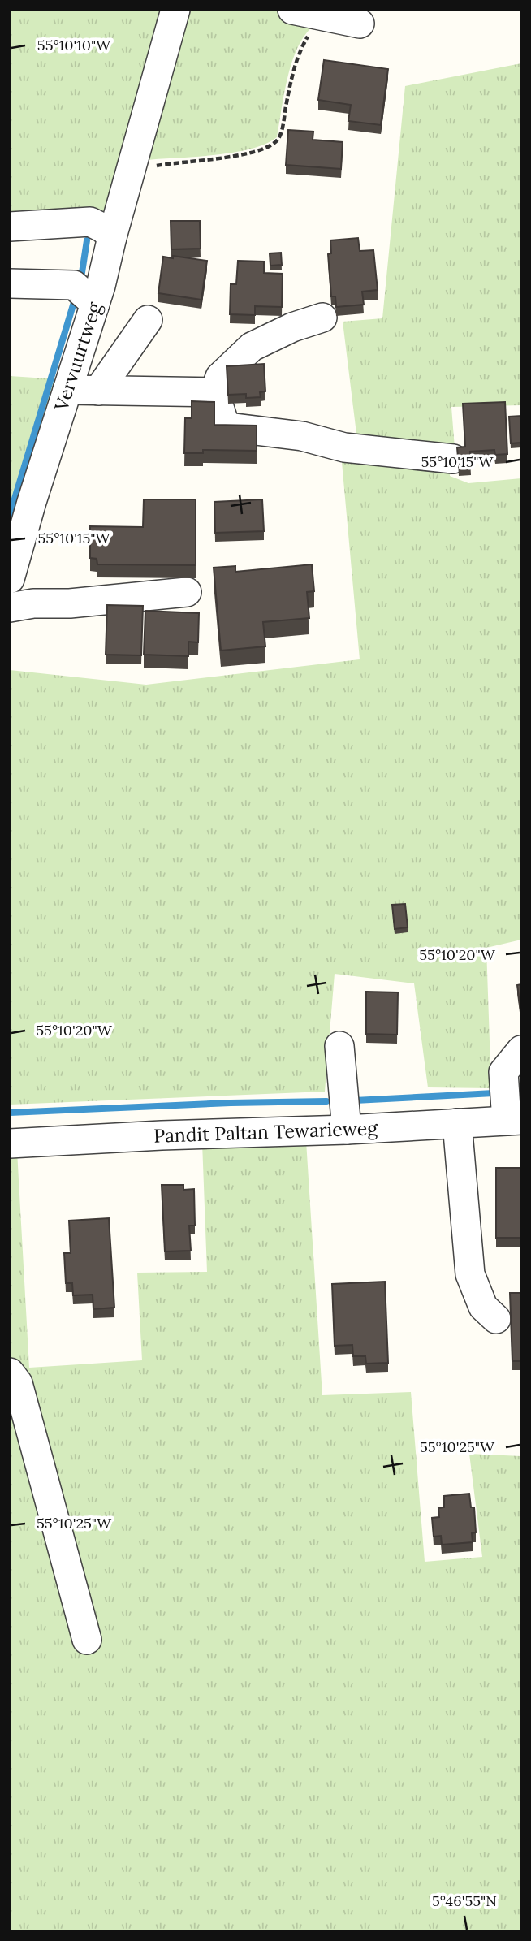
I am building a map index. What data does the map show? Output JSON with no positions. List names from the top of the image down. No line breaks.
{"streets":{"street":["Vervuurtweg","Pandit Paltan Tewarieweg"]},"coordinates":["55°10'10\"W","55°10'15\"W","55°10'20\"W","55°10'25\"W","5°46'55\"N"]}
